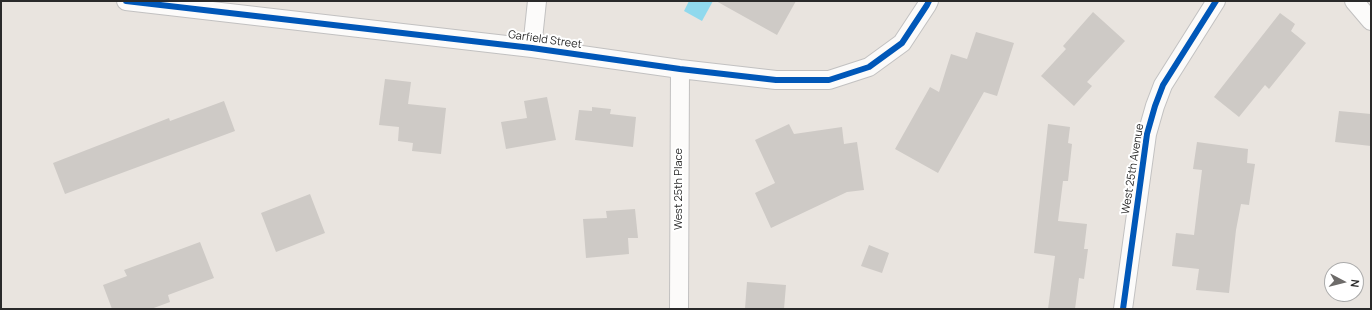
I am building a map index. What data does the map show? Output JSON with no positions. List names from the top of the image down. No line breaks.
{"streets":{"street":["Garfield Street","West 25th Avenue","West 25th Place"]},"crossings":[["Garfield Street","West 25th Place"]],"north":"right"}
